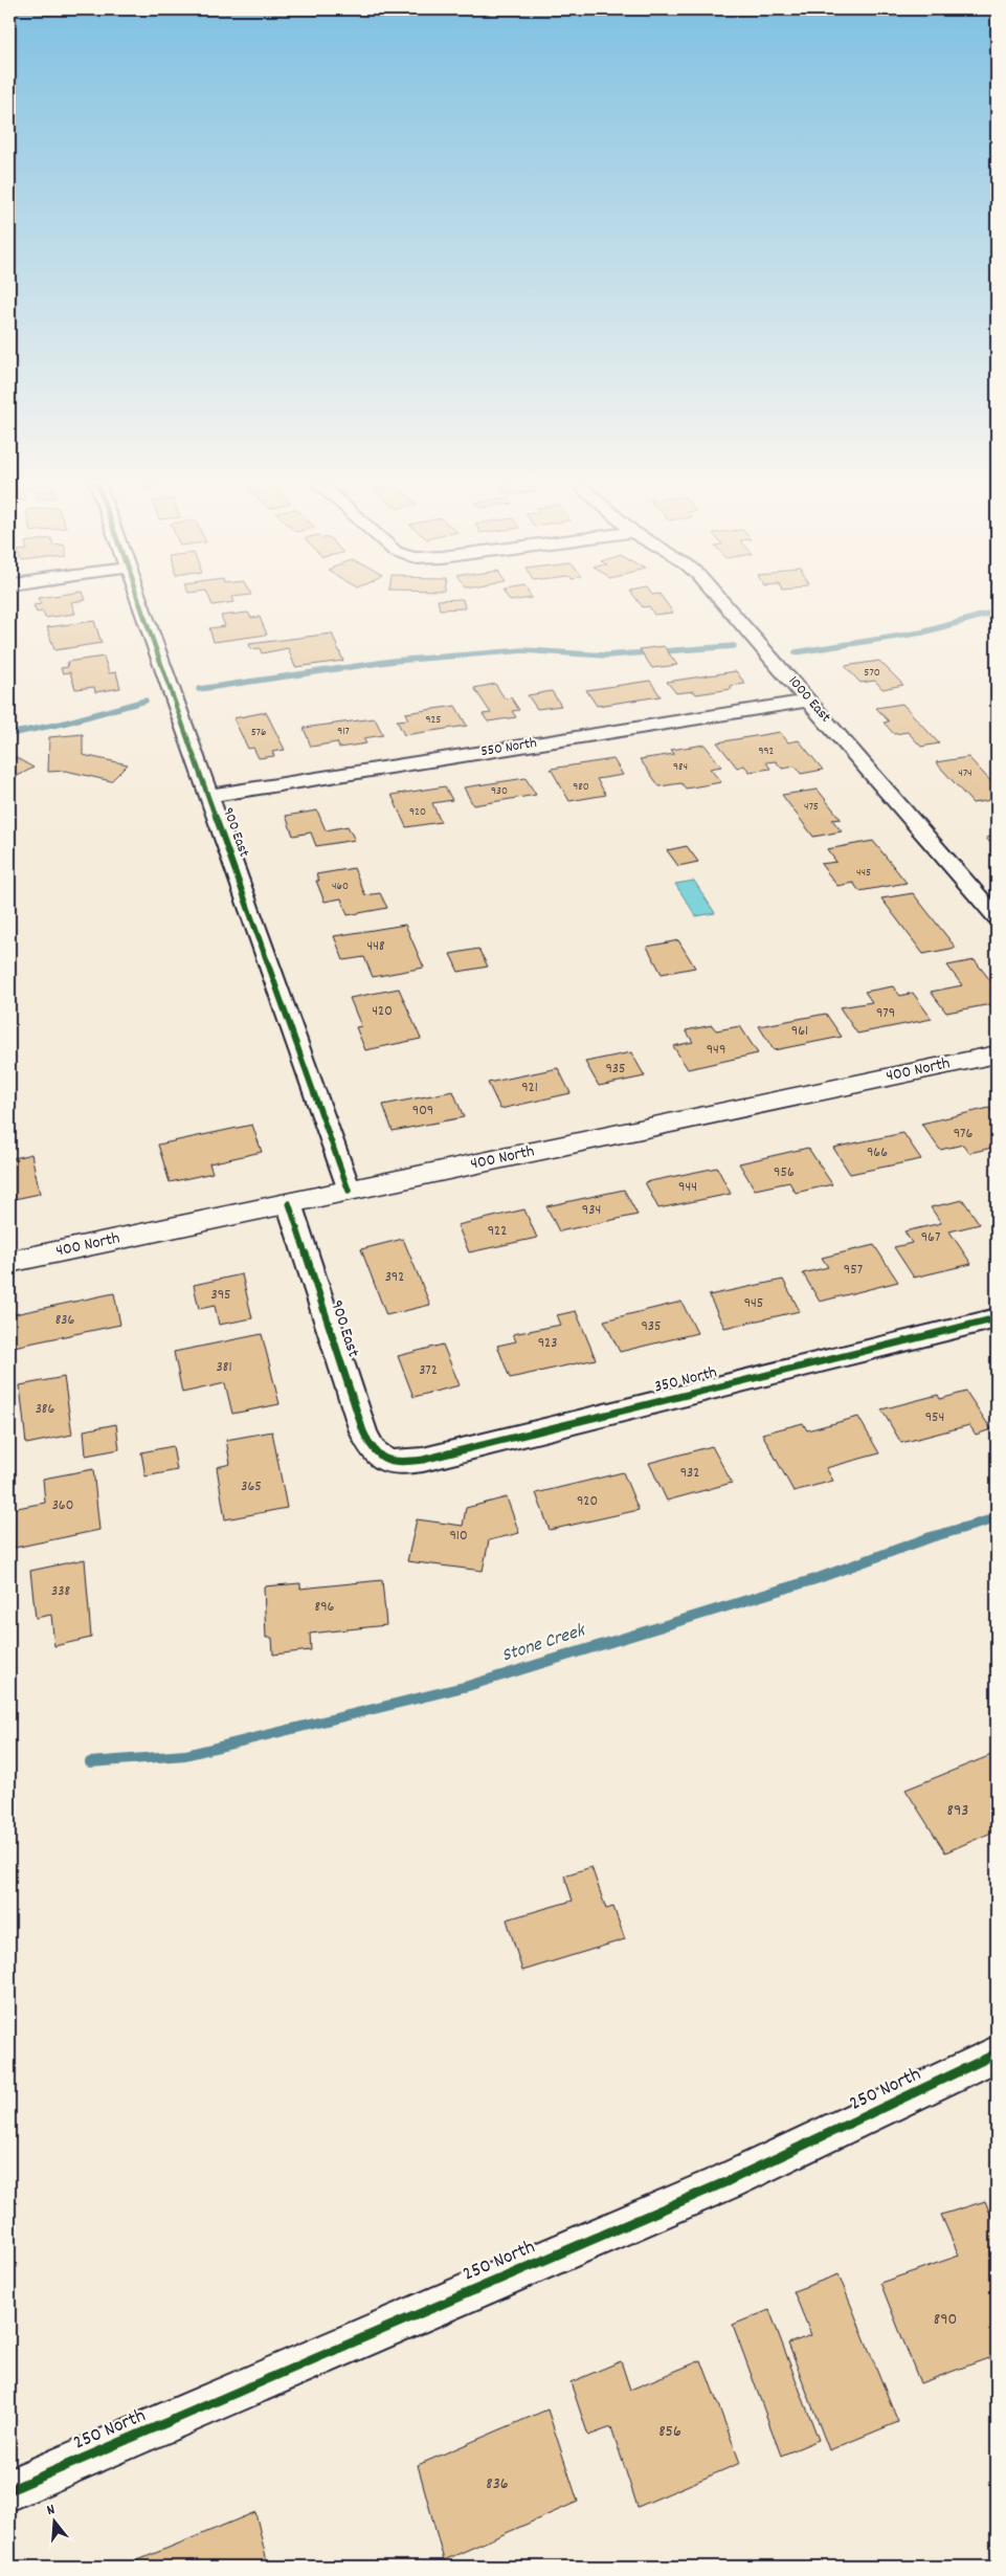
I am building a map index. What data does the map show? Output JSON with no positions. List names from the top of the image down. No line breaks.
{"streets":{"main road":["400 North"],"street":["1000 East","550 North","900 East","350 North","250 North"]},"crossings":[["1000 East","550 North"],["550 North","900 East"],["900 East","400 North"],["900 East","350 North"]],"water":["Stone Creek"],"house_numbers":["570","925","917","576","992","984","474","980","930","475","920","445","460","448","420","979","961","949","935","921","909","976","966","956","944","934","922","967","957","392","395","945","836","935","923","381","372","386","954","932","365","920","360","910","338","896","893","890","856","836"],"north":"top"}
